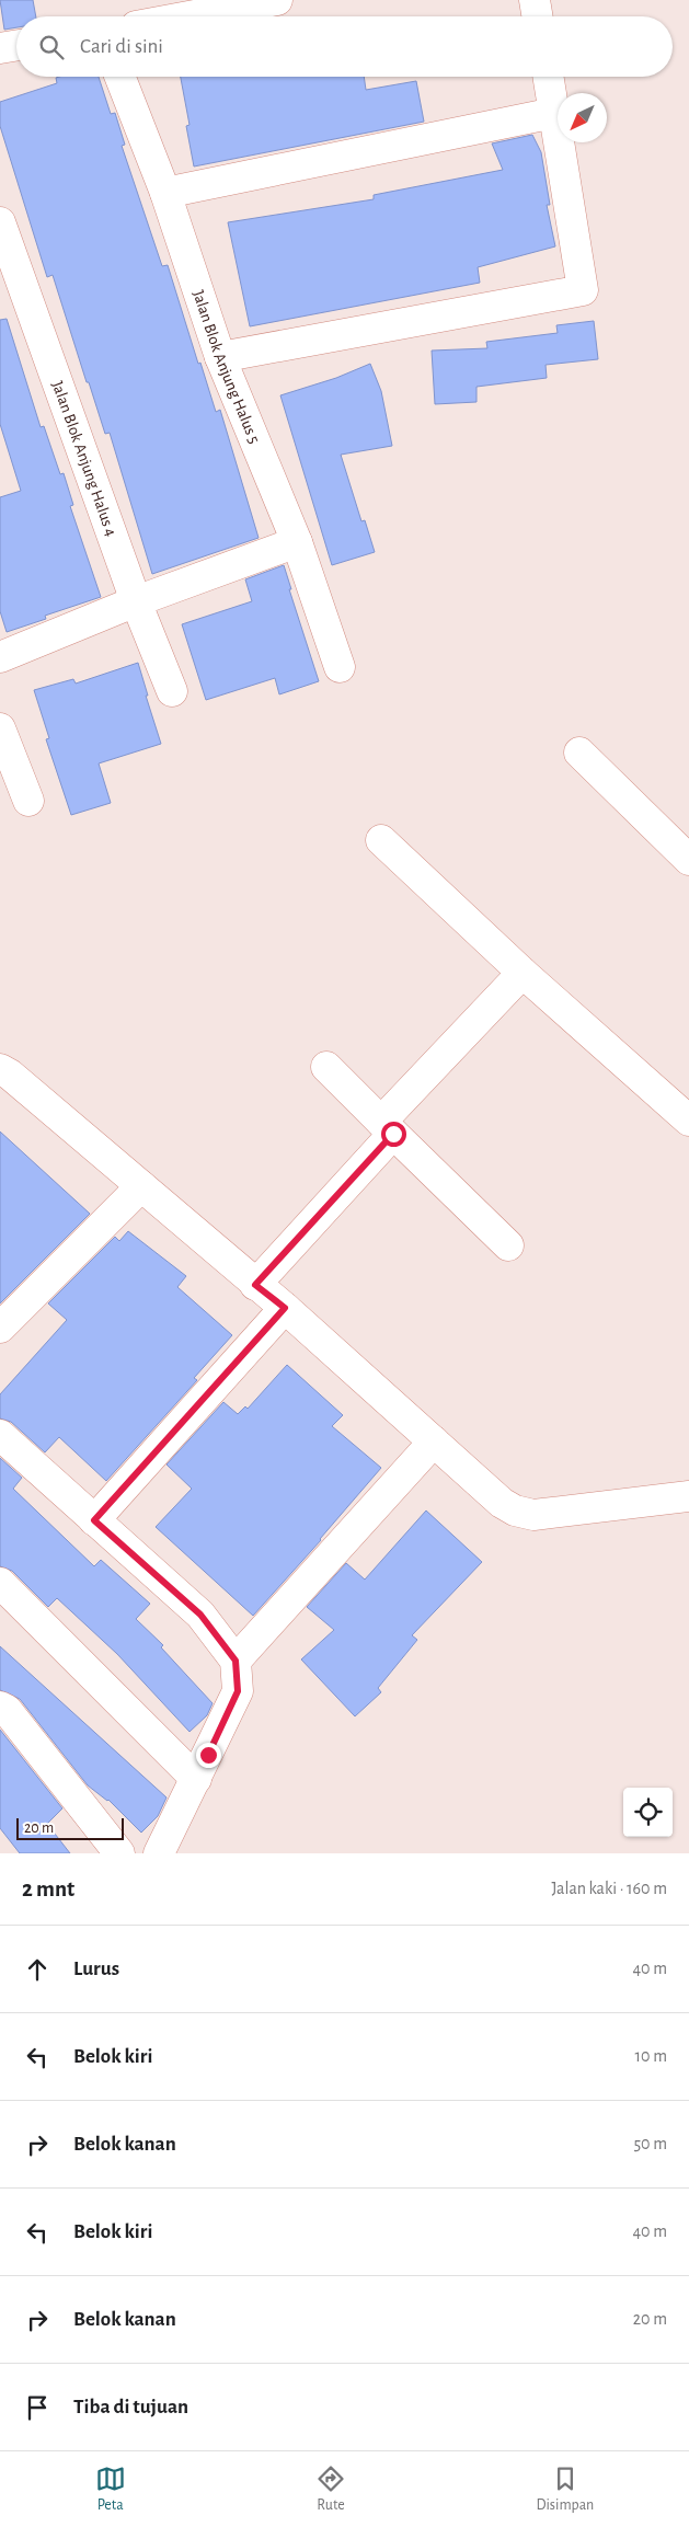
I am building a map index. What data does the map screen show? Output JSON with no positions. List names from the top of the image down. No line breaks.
{"streets":{"street":["Jalan Blok Anjung Halus 5","Jalan Blok Anjung Halus 4"]},"scale_bar":"20 m","north":"bottom left","page":{"search":"Cari di sini","scale":"20 m","heading":["2 mnt","Jalan kaki · 160 m"],"list":[["Lurus","40 m"],["Belok kiri","10 m"],["Belok kanan","50 m"],["Belok kiri","40 m"],["Belok kanan","20 m"],"Tiba di tujuan"],"nav":["Peta","Rute","Disimpan"]}}
